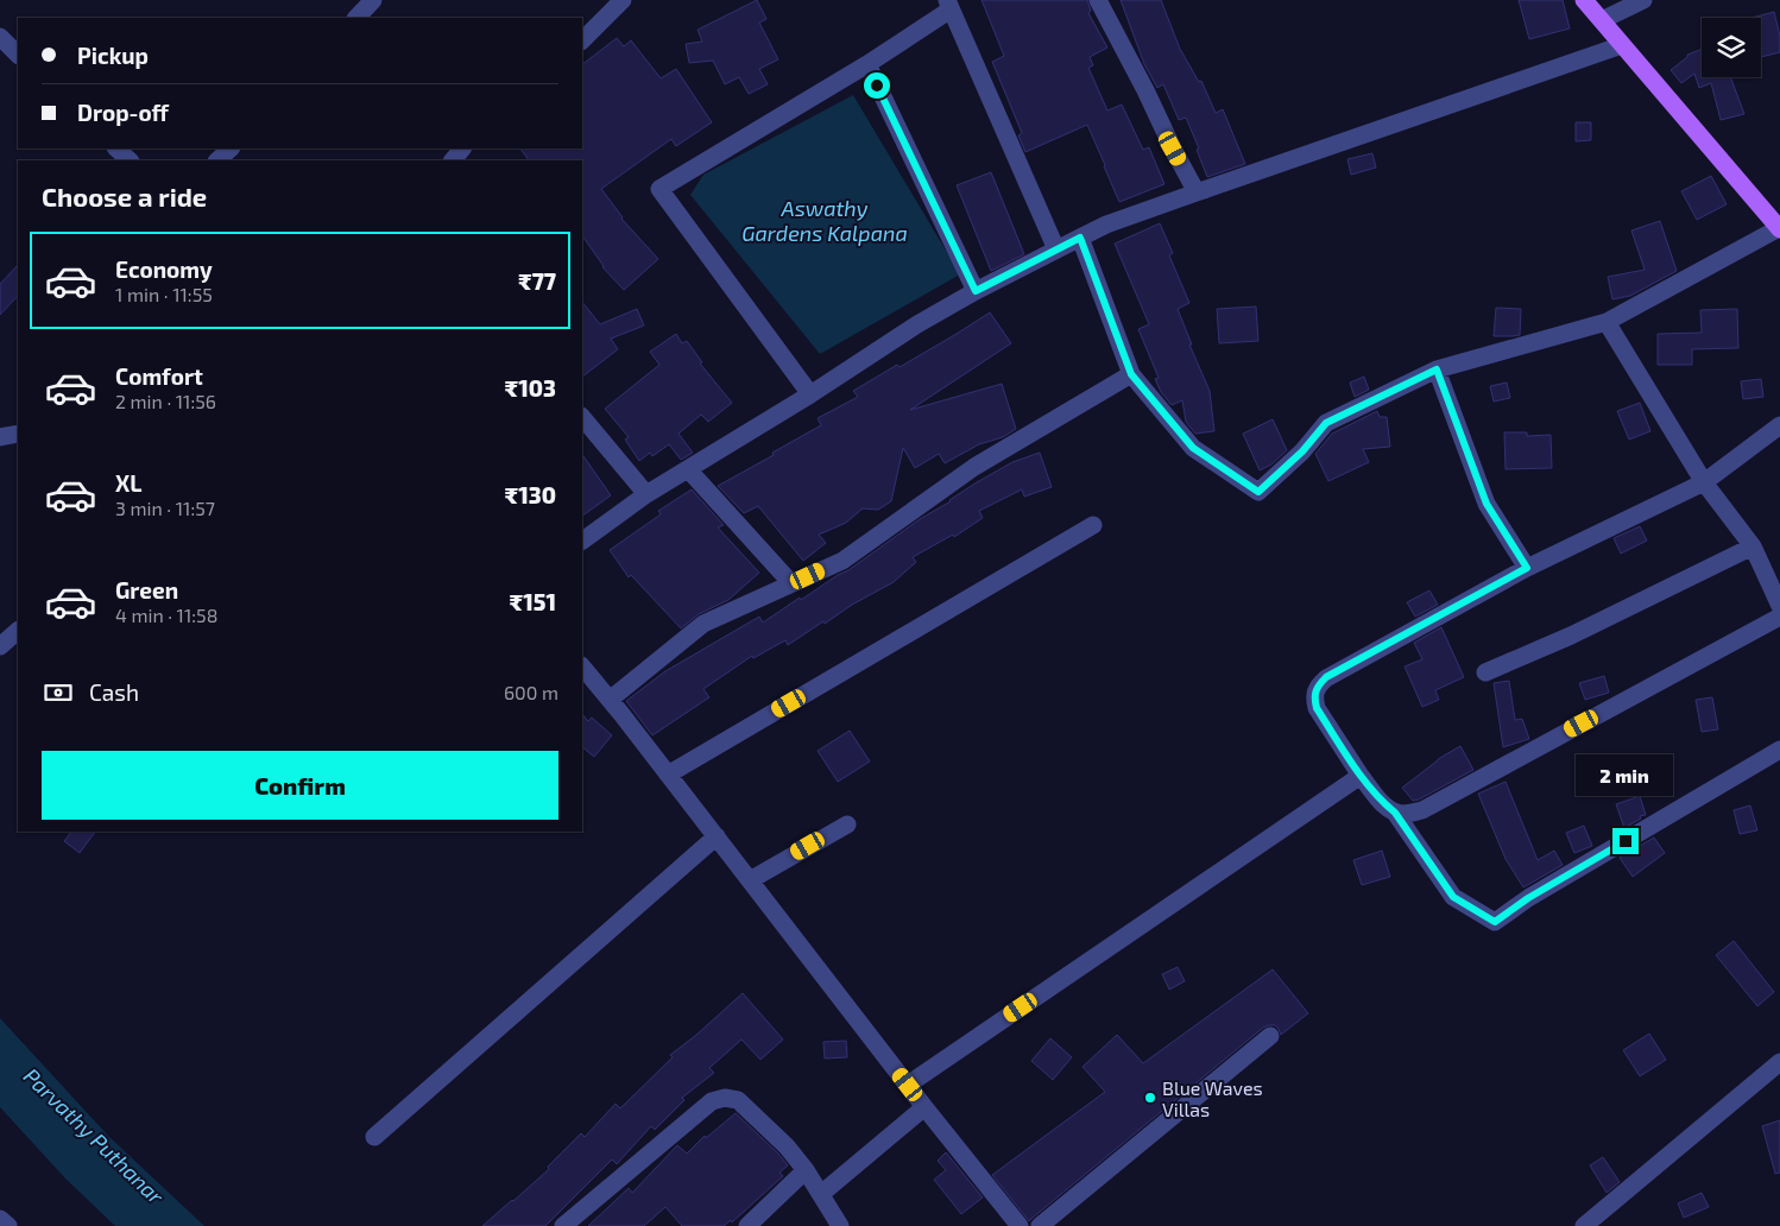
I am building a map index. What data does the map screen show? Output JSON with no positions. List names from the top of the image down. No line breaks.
{"water":["Aswathy Gardens Kalpana","Parvathy Puthanar"],"places":["Blue Waves Villas"],"page":{"banner":["Pickup","Drop-off"],"heading":"Choose a ride","list":[{"name":"Economy","note":"1 min · 11:55","value":"₹77"},{"name":"Comfort","note":"2 min · 11:56","value":"₹103"},{"name":"XL","note":"3 min · 11:57","value":"₹130"},{"name":"Green","note":"4 min · 11:58","value":"₹151"}],"pay":["Cash","600 m"],"buttons":"Confirm","bubble":"2 min"}}
